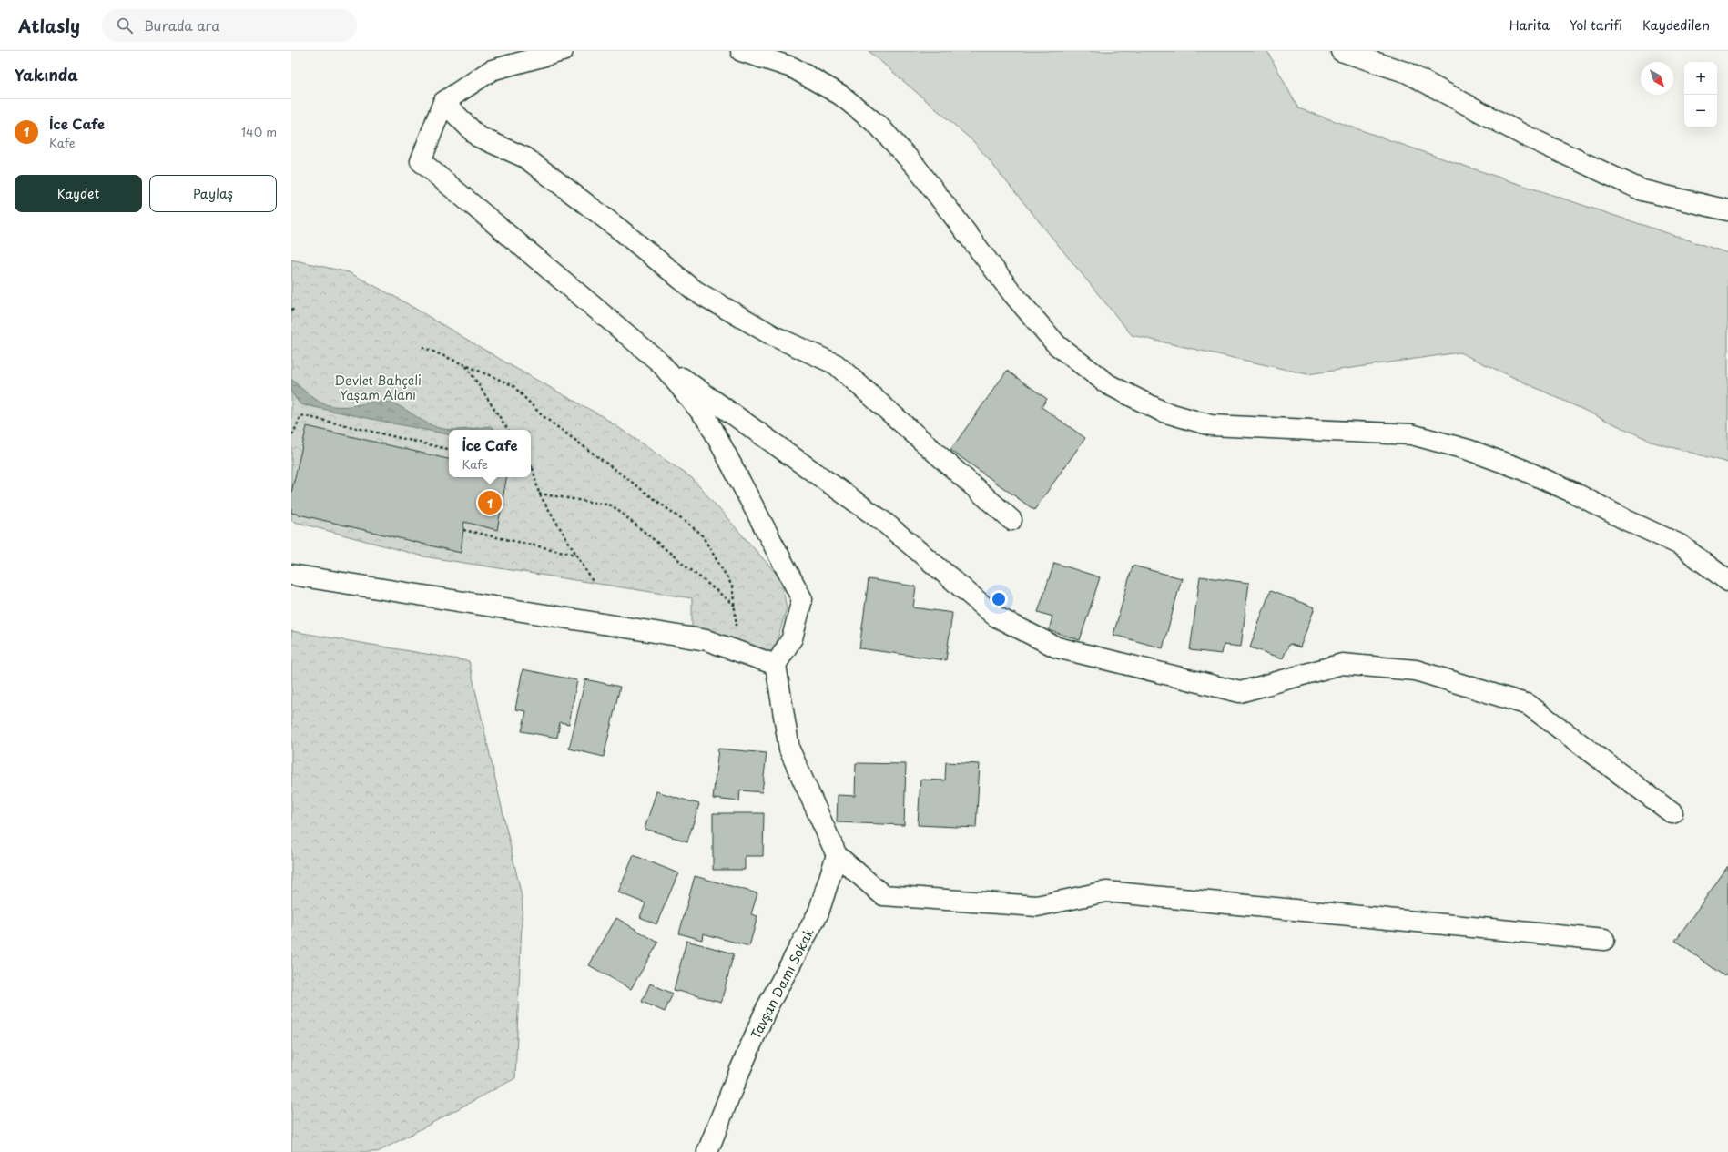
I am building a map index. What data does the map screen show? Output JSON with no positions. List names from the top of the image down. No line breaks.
{"streets":{"street":["Tavşan Damı Sokak"]},"parks":["Devlet Bahçeli Yaşam Alanı"],"north":"bottom right","page":{"header":"Atlasly","search":"Burada ara","nav":["Harita","Yol tarifi","Kaydedilen"],"heading":"Yakında","map_buttons":["+","−"],"list":[{"mark":"1","name":"İce Cafe","note":"Kafe","value":"140 m"}],"buttons":["Kaydet","Paylaş"],"popup":["İce Cafe","Kafe"],"pins":"1"}}
